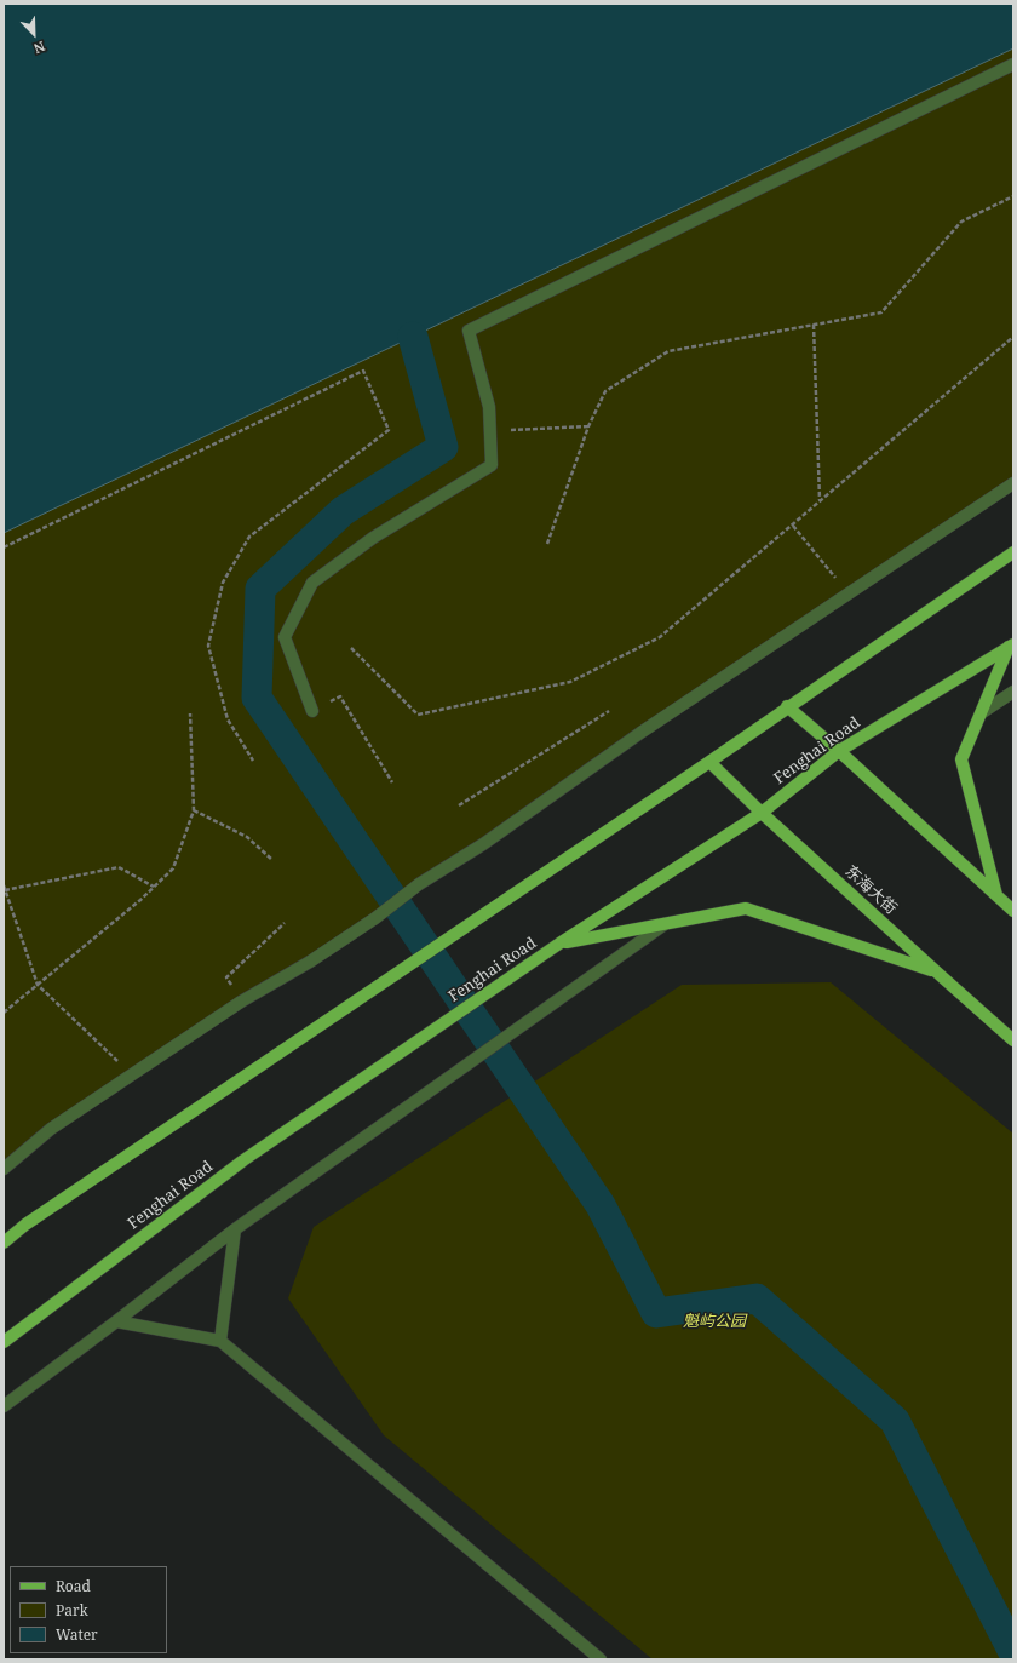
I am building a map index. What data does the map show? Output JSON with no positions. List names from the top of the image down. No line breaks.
{"streets":{"main road":["Fenghai Road","东海大街"]},"crossings":[["Fenghai Road","东海大街"]],"parks":["魁屿公园"],"legend":["Road","Park","Water"],"north":"bottom right"}
